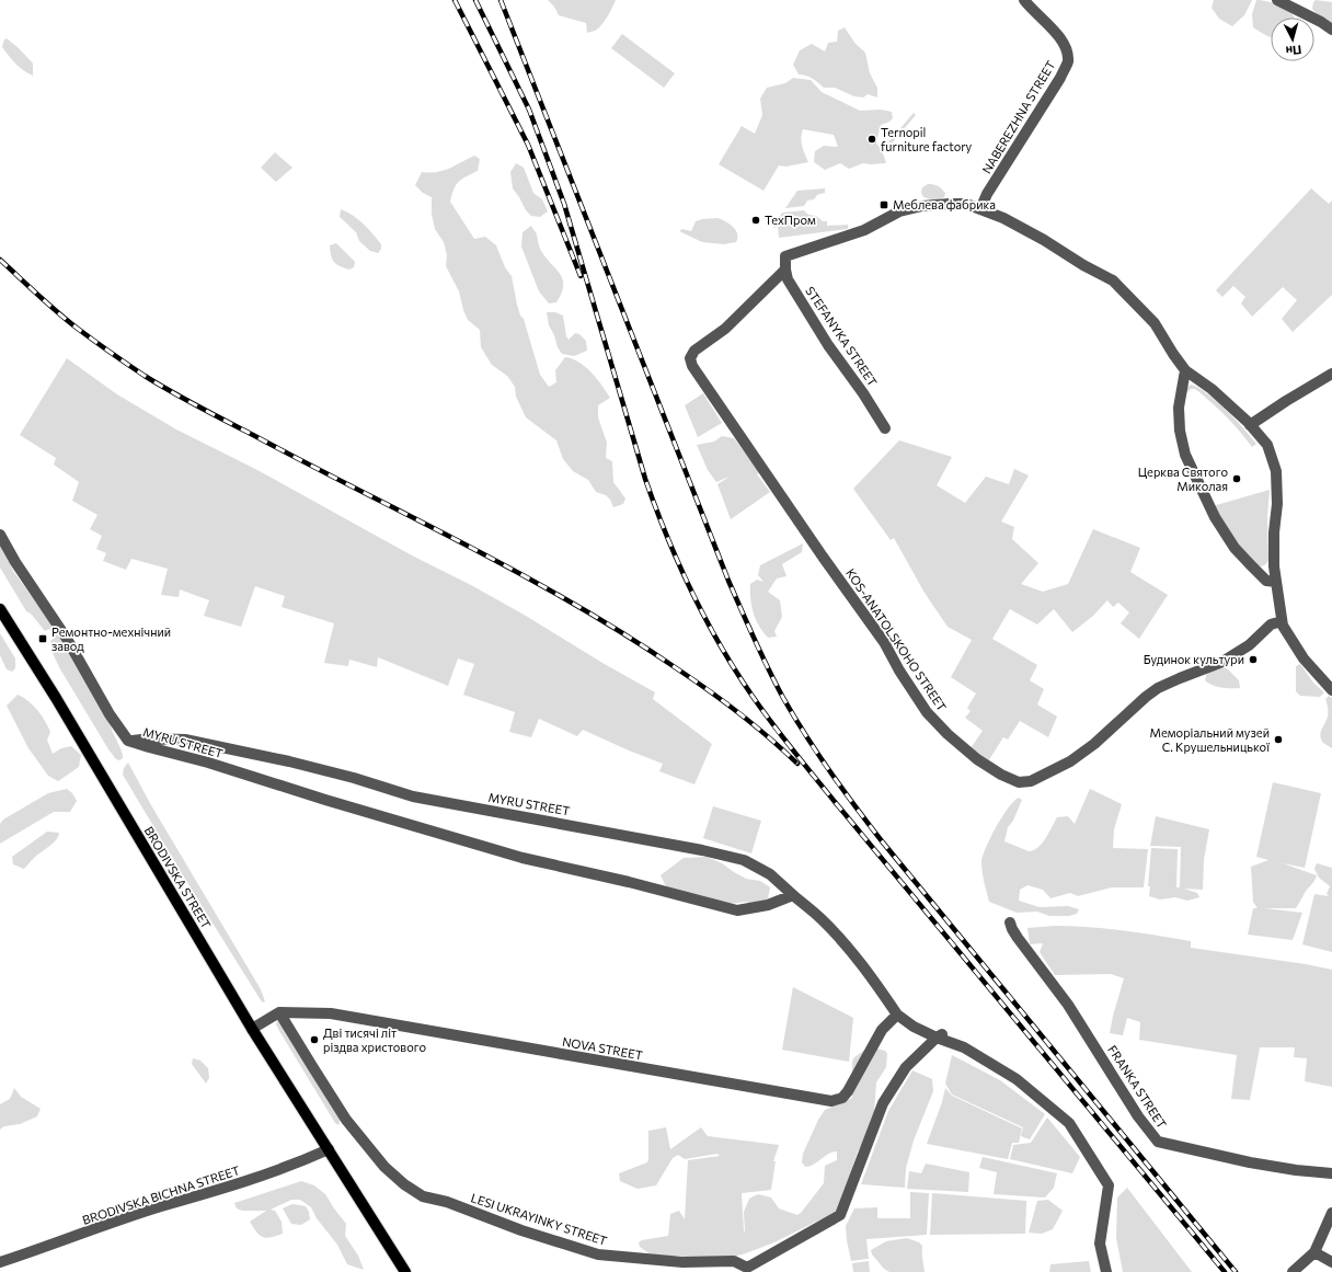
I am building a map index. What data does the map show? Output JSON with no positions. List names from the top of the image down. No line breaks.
{"streets":{"main road":["BRODIVSKA STREET"],"street":["NABEREZHNA STREET","STEFANYKA STREET","KOS-ANATOLSKOHO STREET","MYRU STREET","NOVA STREET","FRANKA STREET","BRODIVSKA BICHNA STREET","LESI UKRAYINKY STREET"]},"crossings":[["NABEREZHNA STREET","STEFANYKA STREET"],["STEFANYKA STREET","KOS-ANATOLSKOHO STREET"],["MYRU STREET","NOVA STREET"],["BRODIVSKA STREET","BRODIVSKA BICHNA STREET"],["NOVA STREET","LESI UKRAYINKY STREET"]],"places":{"other":["Ternopil furniture factory","ТехПром","Церква Святого Миколая","Будинок культури","Меморіальний музей С. Крушельницької","Дві тисячі літ різдва христового"],"transit":["Меблева фабрика","Ремонтно-мехнічний завод"]},"north":"bottom"}
